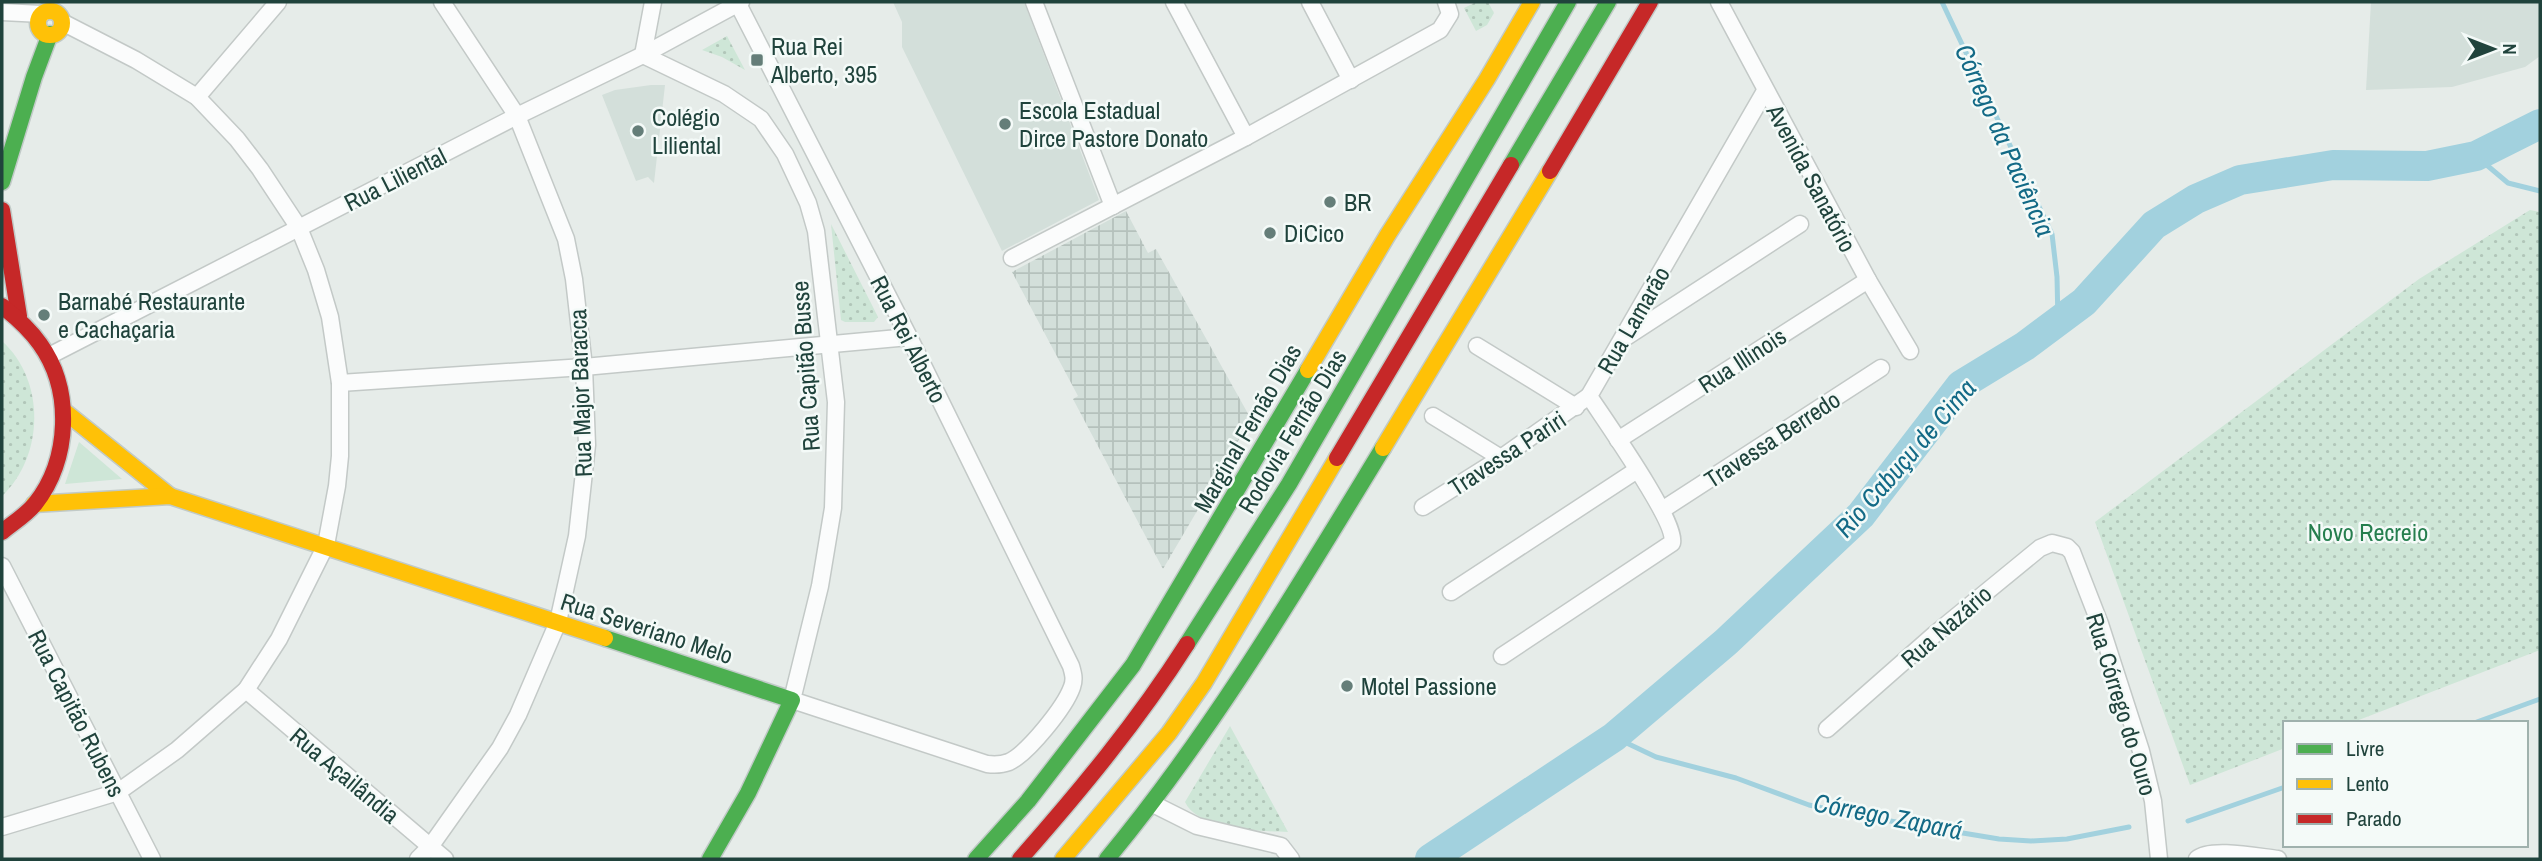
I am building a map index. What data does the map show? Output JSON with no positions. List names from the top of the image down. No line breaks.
{"streets":{"main road":["Rua Capitão Busse","Marginal Fernão Dias","Rodovia Fernão Dias","Rua Severiano Melo"],"street":["Avenida Sanatório","Rua Liliental","Rua Lamarão","Rua Rei Alberto","Rua Illinois","Rua Major Baracca","Travessa Berredo","Travessa Pariri","Rua Nazário","Rua Córrego do Ouro","Rua Capitão Rubens","Rua Açailândia"]},"crossings":[["Avenida Sanatório","Rua Lamarão"],["Avenida Sanatório","Rua Illinois"],["Rua Liliental","Rua Rei Alberto"],["Rua Liliental","Rua Capitão Busse"],["Rua Liliental","Rua Major Baracca"],["Rua Lamarão","Rua Illinois"],["Rua Lamarão","Travessa Berredo"],["Rua Lamarão","Travessa Pariri"],["Rua Rei Alberto","Rua Severiano Melo"],["Rua Capitão Busse","Rua Severiano Melo"],["Rua Major Baracca","Rua Severiano Melo"],["Rua Major Baracca","Rua Açailândia"],["Rua Nazário","Rua Córrego do Ouro"]],"water":["Córrego da Paciência","Rio Cabuçu de Cima","Córrego Zapará"],"parks":["Novo Recreio"],"places":{"transit":["Rua Rei Alberto, 395"],"other":["Escola Estadual Dirce Pastore Donato","Colégio Liliental","BR","DiCico","Barnabé Restaurante e Cachaçaria","Motel Passione"]},"legend":["Livre","Lento","Parado"],"north":"right"}
